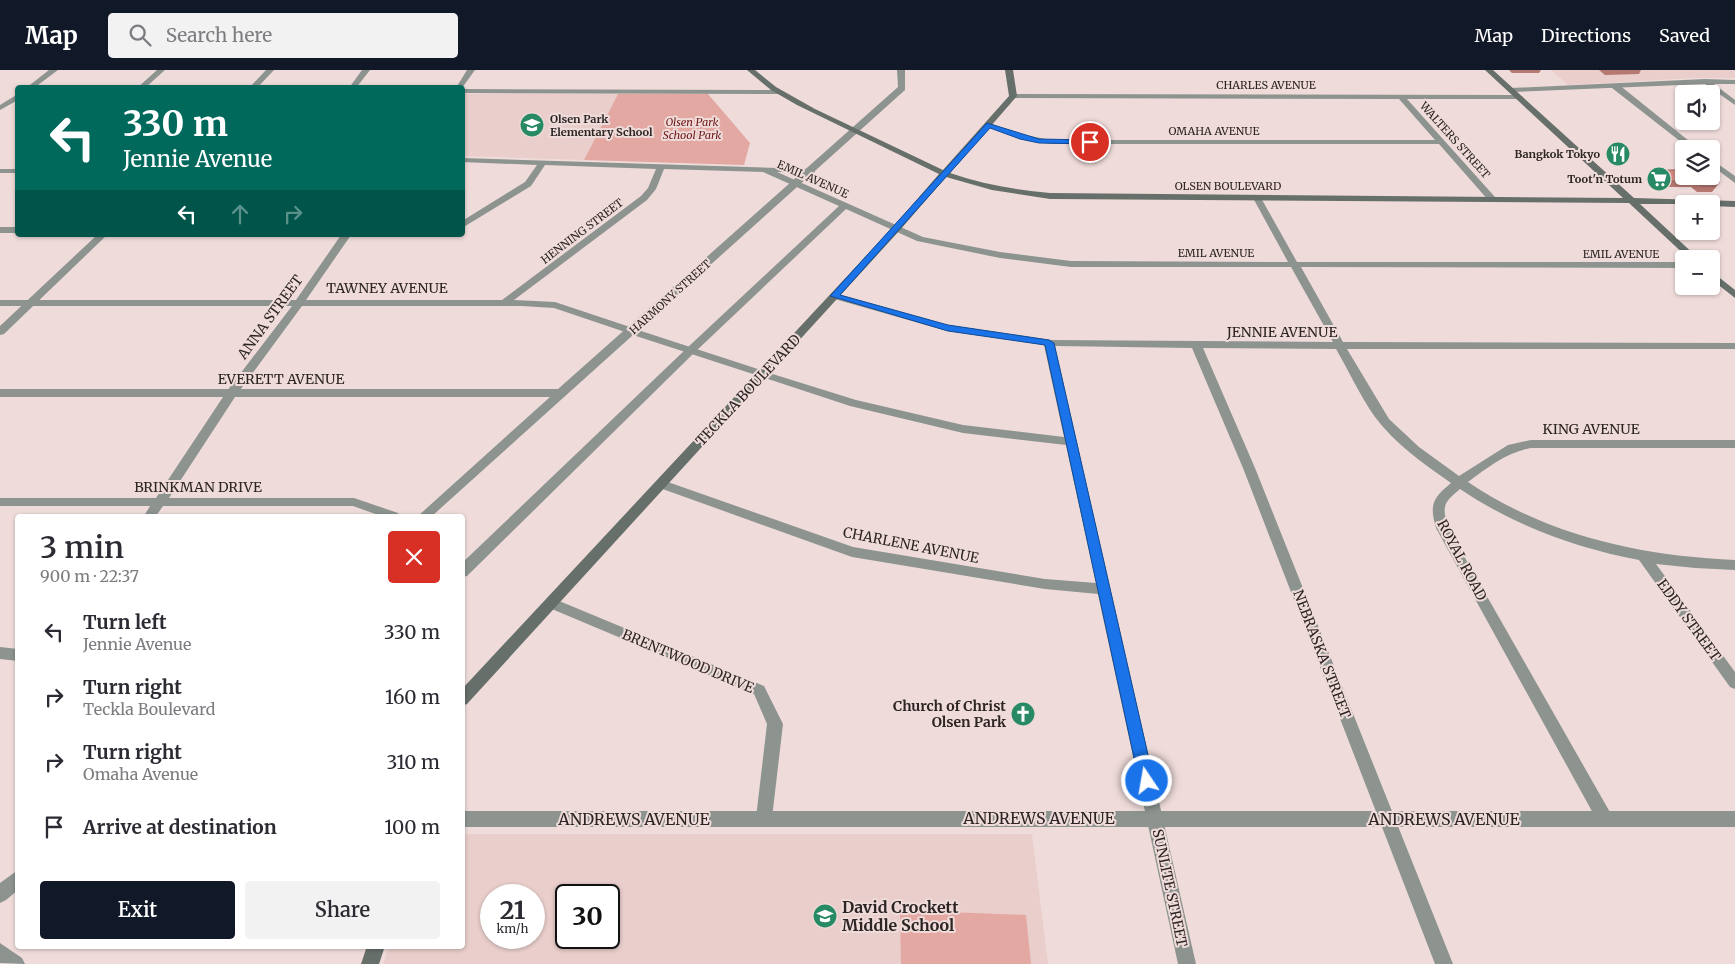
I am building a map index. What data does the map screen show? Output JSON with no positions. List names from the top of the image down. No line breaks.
{"streets":{"main road":["OLSEN BOULEVARD","TECKLA BOULEVARD"],"street":["CHARLES AVENUE","OMAHA AVENUE","WALTERS STREET","EMIL AVENUE","HENNING STREET","TAWNEY AVENUE","HARMONY STREET","ANNA STREET","JENNIE AVENUE","EVERETT AVENUE","KING AVENUE","BRINKMAN DRIVE","CHARLENE AVENUE","ROYAL ROAD","EDDY STREET","NEBRASKA STREET","BRENTWOOD DRIVE","ANDREWS AVENUE","SUNLITE STREET"]},"crossings":[["CHARLES AVENUE","WALTERS STREET"],["CHARLES AVENUE","TECKLA BOULEVARD"],["OMAHA AVENUE","WALTERS STREET"],["OMAHA AVENUE","TECKLA BOULEVARD"],["WALTERS STREET","OLSEN BOULEVARD"],["EMIL AVENUE","HENNING STREET"],["EMIL AVENUE","HARMONY STREET"],["EMIL AVENUE","TECKLA BOULEVARD"],["OLSEN BOULEVARD","HARMONY STREET"],["OLSEN BOULEVARD","TECKLA BOULEVARD"],["HENNING STREET","TAWNEY AVENUE"],["TAWNEY AVENUE","HARMONY STREET"],["TAWNEY AVENUE","ANNA STREET"],["TAWNEY AVENUE","TECKLA BOULEVARD"],["TAWNEY AVENUE","SUNLITE STREET"],["HARMONY STREET","EVERETT AVENUE"],["ANNA STREET","EVERETT AVENUE"],["ANNA STREET","BRINKMAN DRIVE"],["JENNIE AVENUE","TECKLA BOULEVARD"],["JENNIE AVENUE","NEBRASKA STREET"],["JENNIE AVENUE","SUNLITE STREET"],["TECKLA BOULEVARD","CHARLENE AVENUE"],["TECKLA BOULEVARD","BRENTWOOD DRIVE"],["KING AVENUE","ROYAL ROAD"],["CHARLENE AVENUE","SUNLITE STREET"],["ROYAL ROAD","ANDREWS AVENUE"],["NEBRASKA STREET","ANDREWS AVENUE"],["BRENTWOOD DRIVE","ANDREWS AVENUE"],["ANDREWS AVENUE","SUNLITE STREET"]],"parks":["Olsen Park School Park"],"places":{"school or university":["Olsen Park Elementary School","David Crockett Middle School"],"restaurant":["Bangkok Tokyo"],"supermarket":["Toot'n Totum"],"church":["Church of Christ Olsen Park"]},"page":{"header":"Map","search":"Search here","nav":["Map","Directions","Saved"],"map_buttons":["+","−"],"turn":["330 m","Jennie Avenue"],"heading":["3 min","900 m · 22:37"],"list":[{"name":"Turn left","note":"Jennie Avenue","value":"330 m"},{"name":"Turn right","note":"Teckla Boulevard","value":"160 m"},{"name":"Turn right","note":"Omaha Avenue","value":"310 m"},{"name":"Arrive at destination","value":"100 m"}],"buttons":["Exit","Share"],"speed":"21 km/h","limit":"30"}}
